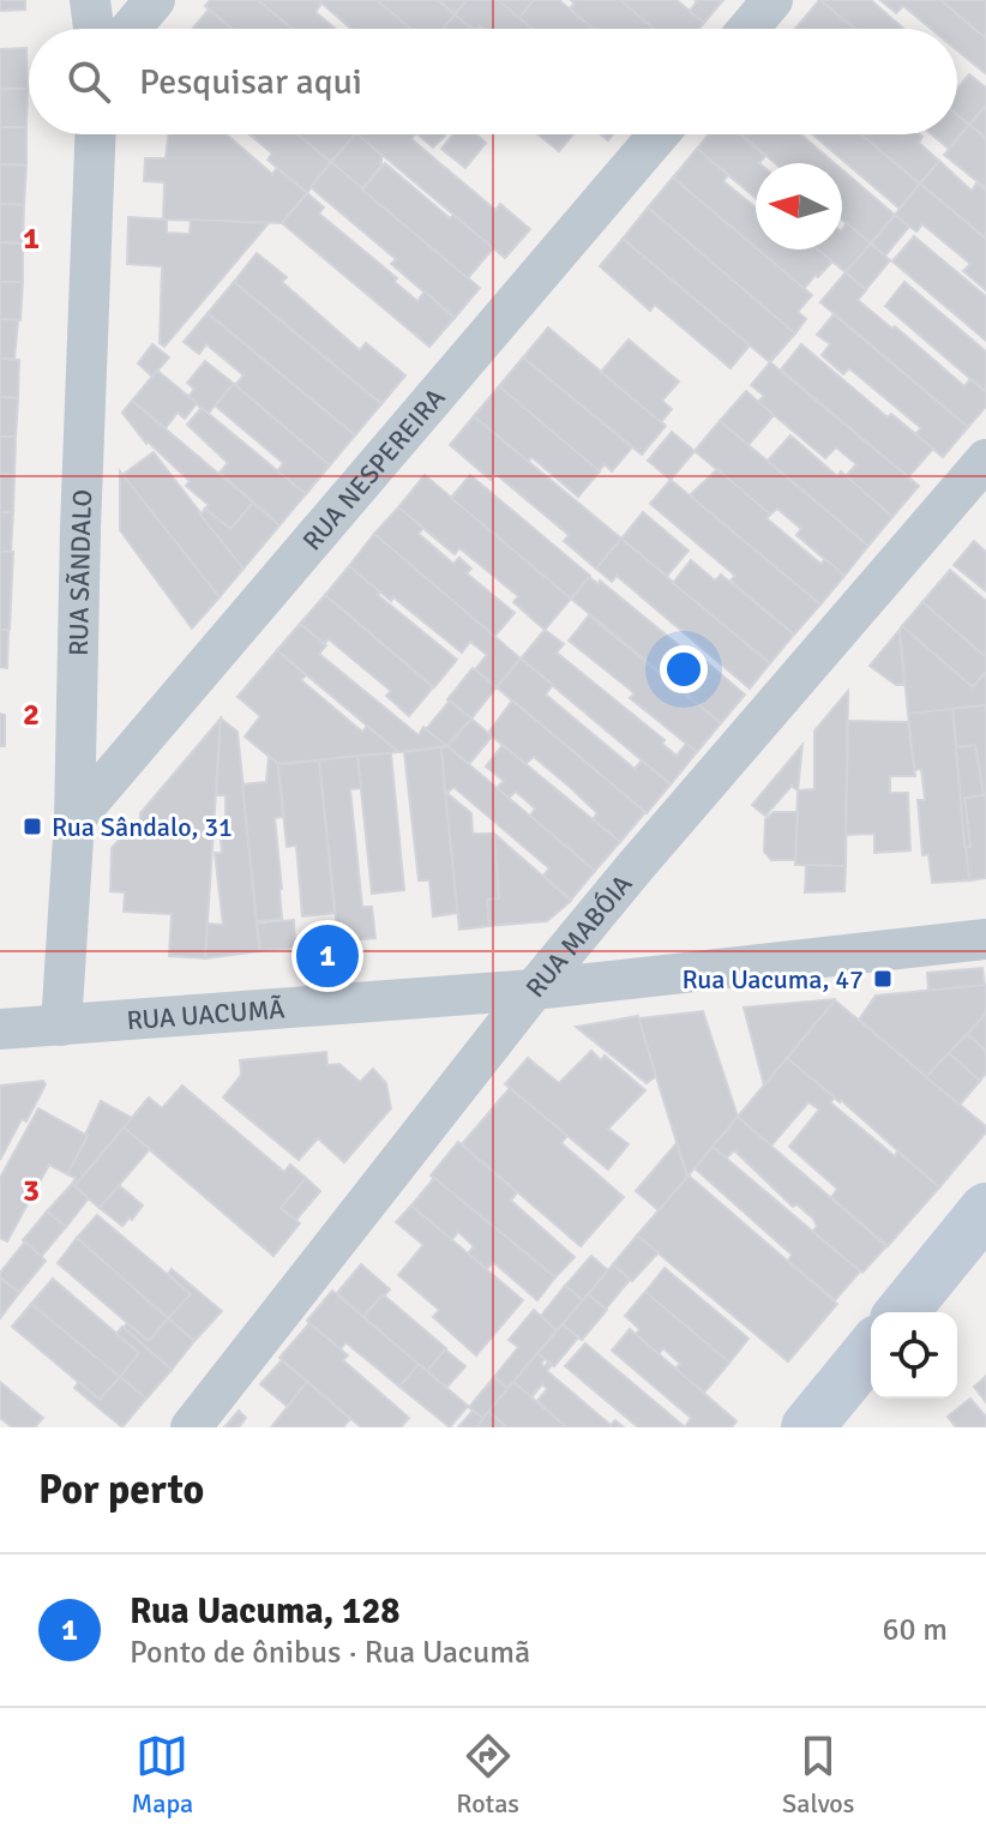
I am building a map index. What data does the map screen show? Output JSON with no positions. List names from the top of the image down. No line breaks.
{"streets":{"street":["RUA NESPEREIRA","RUA SÃNDALO","RUA MABÓIA","RUA UACUMÃ"]},"crossings":[["RUA NESPEREIRA","RUA SÃNDALO"],["RUA SÃNDALO","RUA UACUMÃ"],["RUA MABÓIA","RUA UACUMÃ"]],"places":{"transit":["Rua Sândalo, 31","Rua Uacuma, 47"]},"north":"left","page":{"search":"Pesquisar aqui","pins":"1","heading":"Por perto","list":[{"mark":"1","name":"Rua Uacuma, 128","note":"Ponto de ônibus · Rua Uacumã","value":"60 m"}],"nav":["Mapa","Rotas","Salvos"]},"grid":{"rows":["1","2","3"]}}
